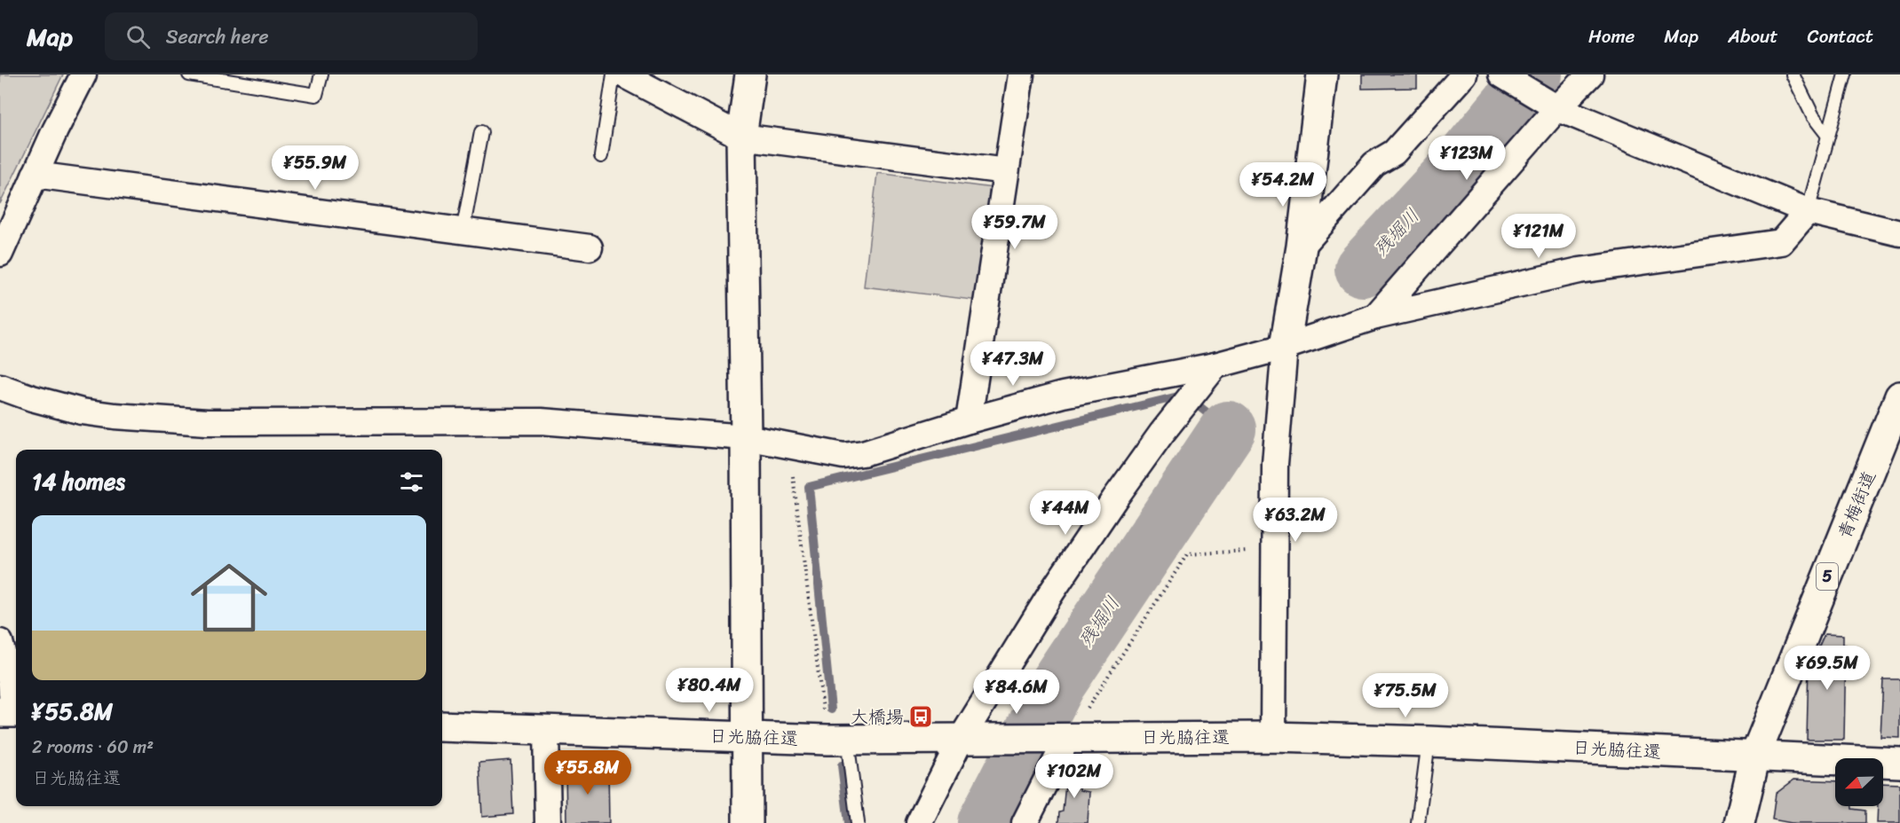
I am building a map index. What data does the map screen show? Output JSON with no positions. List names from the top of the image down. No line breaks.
{"streets":{"street":["青梅街道","5","日光脇往還"]},"crossings":[["青梅街道","日光脇往還"]],"water":["残堀川"],"places":{"bus stop":["大橋場"]},"north":"bottom left","page":{"header":"Map","search":"Search here","nav":["Home","Map","About","Contact"],"price":["¥123M","¥55.9M","¥54.2M","¥59.7M","¥121M","¥47.3M","¥44M","¥63.2M","¥69.5M","¥80.4M","¥84.6M","¥75.5M","¥55.8M","¥102M"],"heading":"14 homes","list":[{"name":"¥55.8M","note":"2 rooms · 60 m² · 日光脇往還"}]}}
